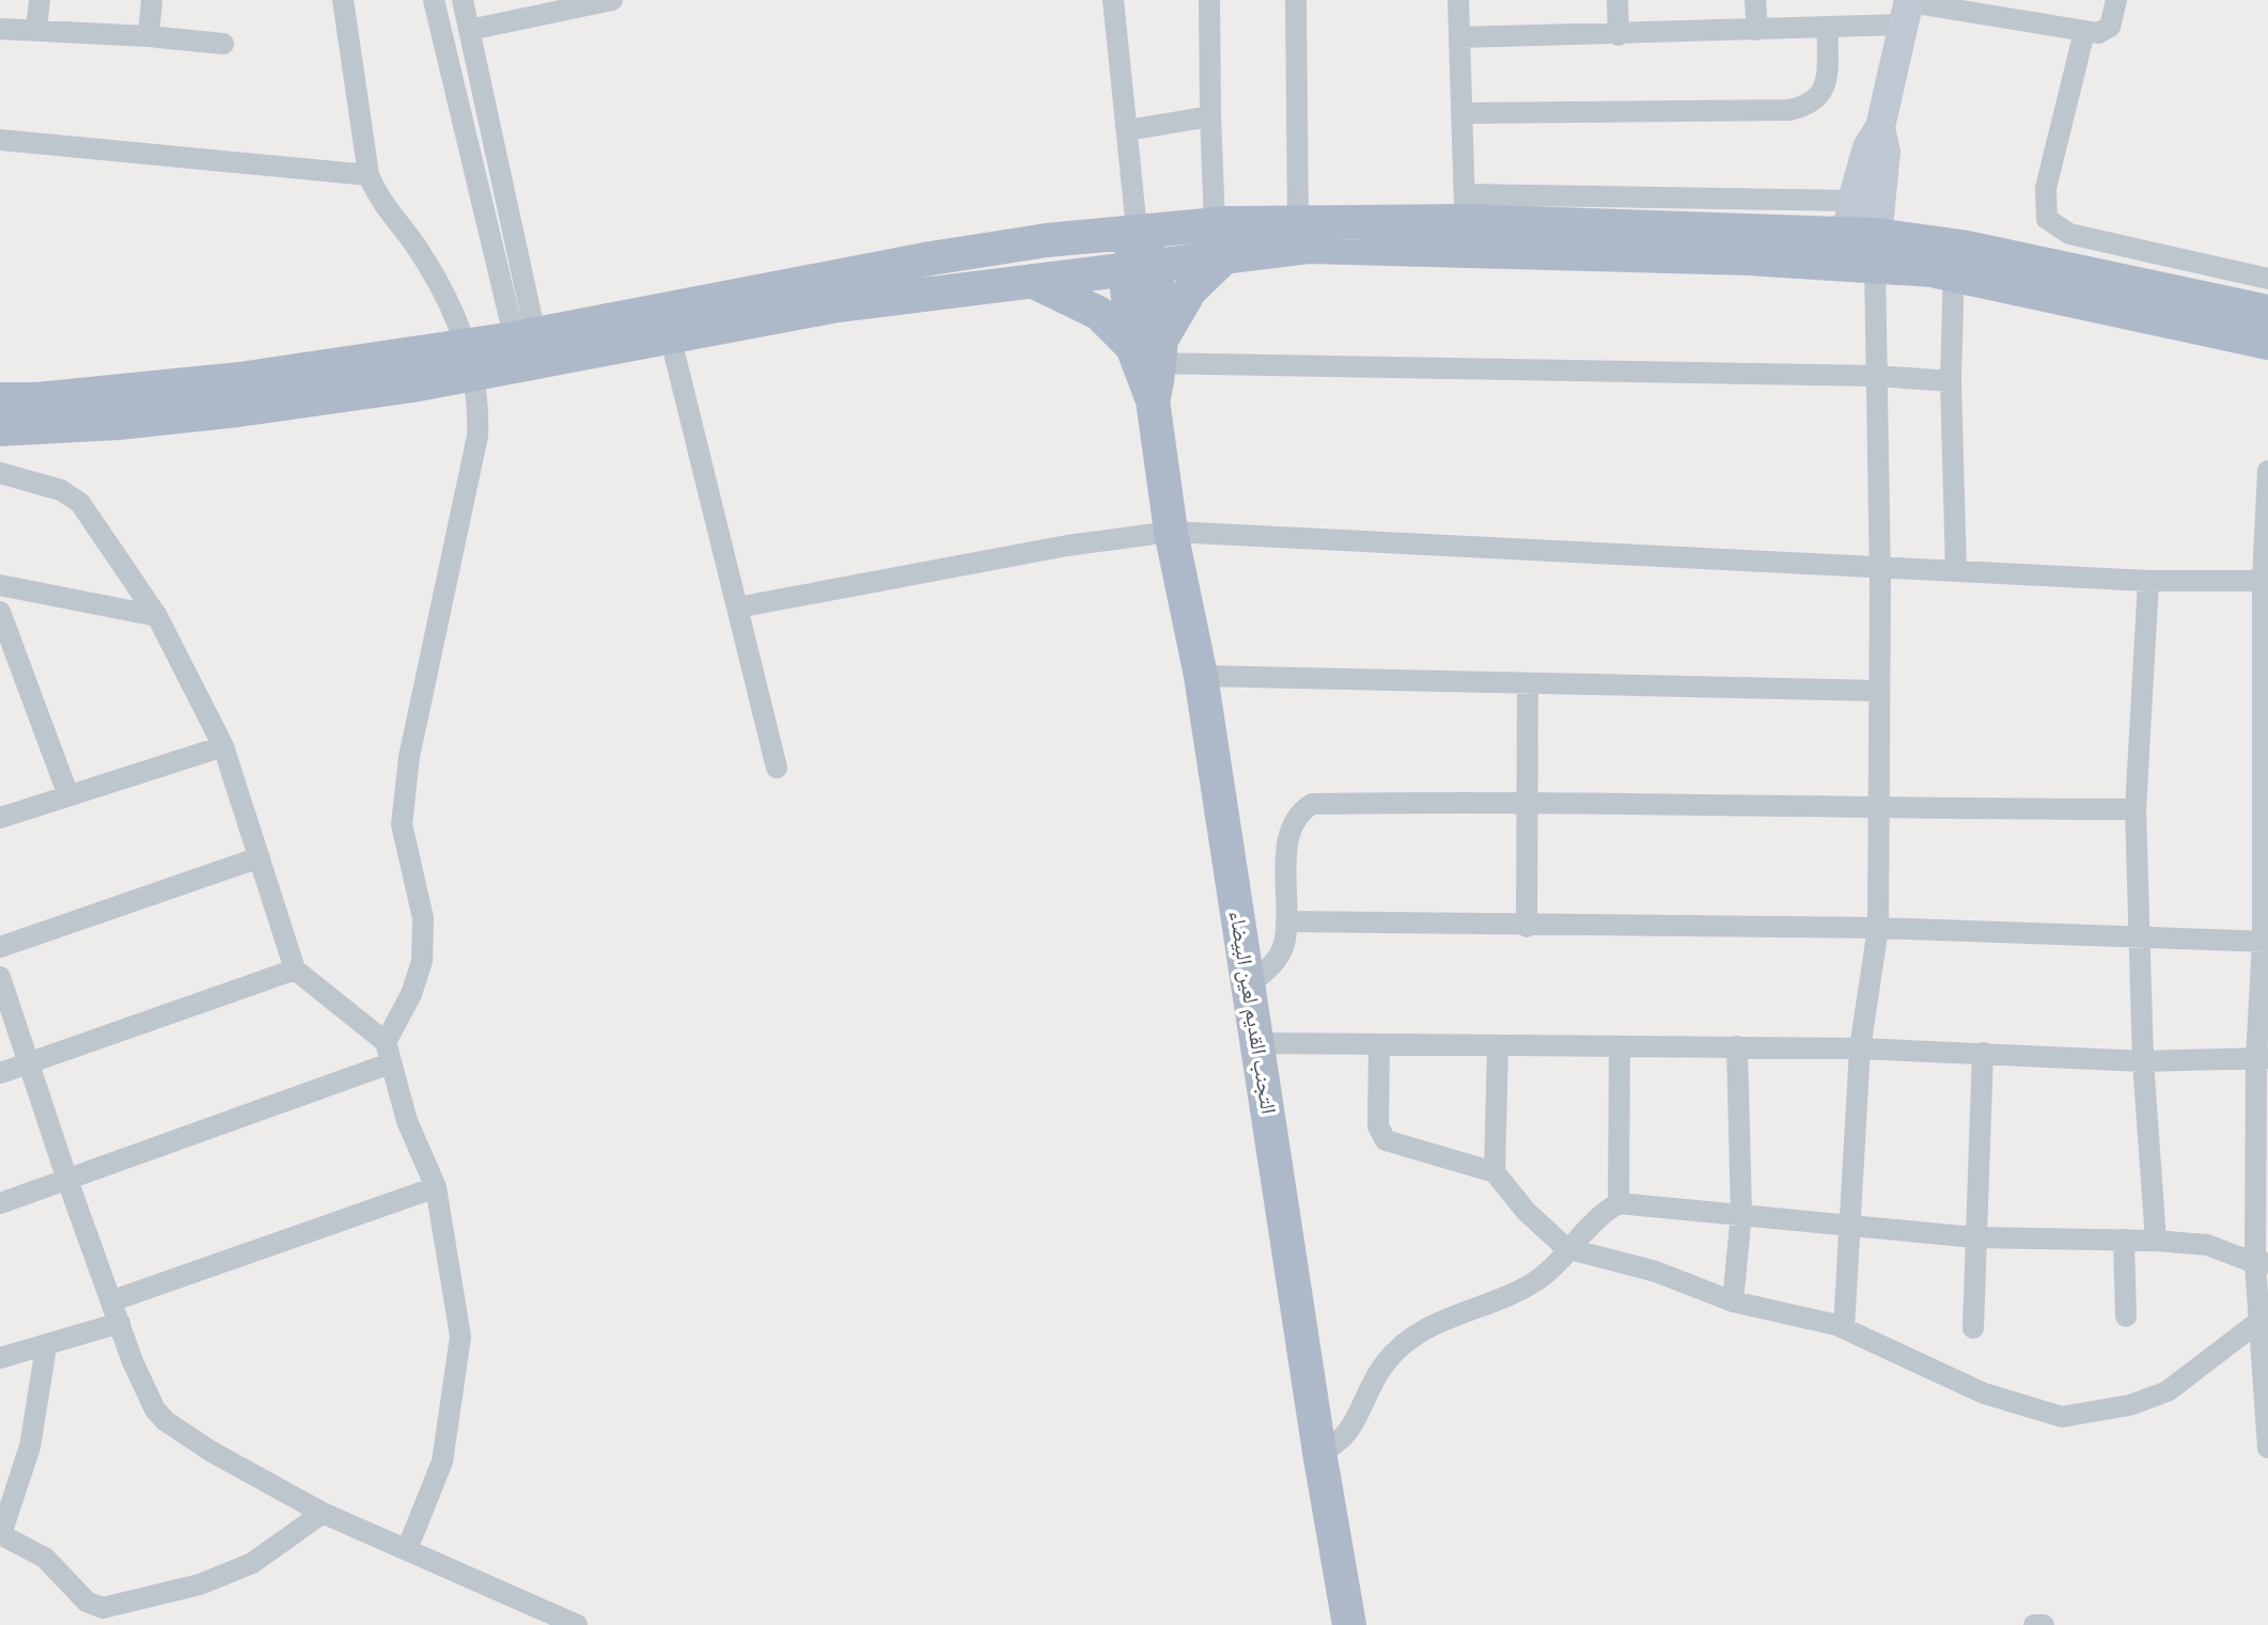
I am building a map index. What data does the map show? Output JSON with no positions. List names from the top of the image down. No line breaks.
{"streets":{"main road":["التجنب القديم لعين البيضاء"]}}
